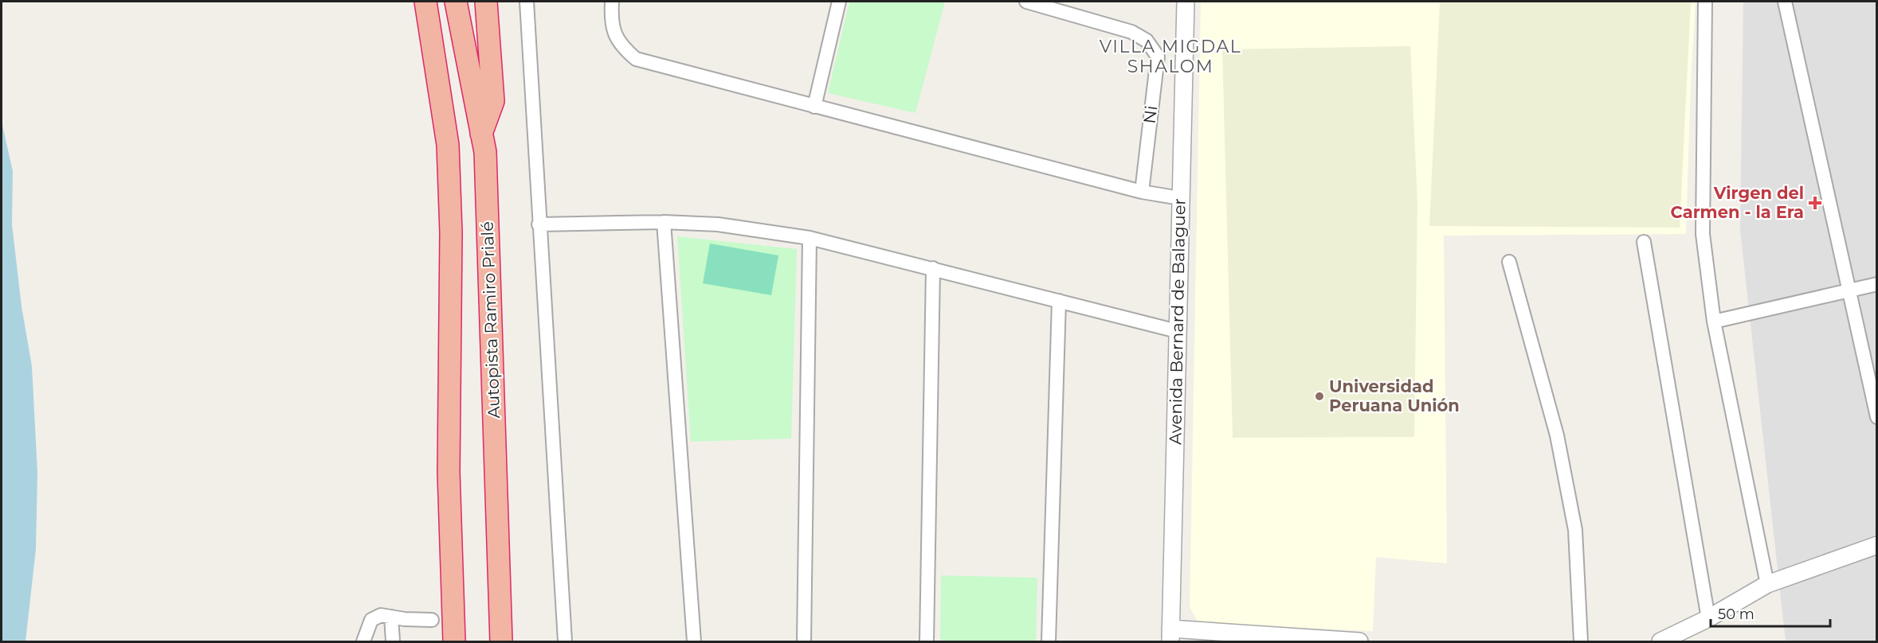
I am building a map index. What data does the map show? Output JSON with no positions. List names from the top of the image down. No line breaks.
{"streets":{"highway":["Autopista Ramiro Prialé"],"street":["Ni","Avenida Bernard de Balaguer"]},"districts":["VILLA MIGDAL SHALOM"],"places":{"health":["Virgen del Carmen - la Era"],"other":["Universidad Peruana Unión"]},"scale_bar":"50 m"}
